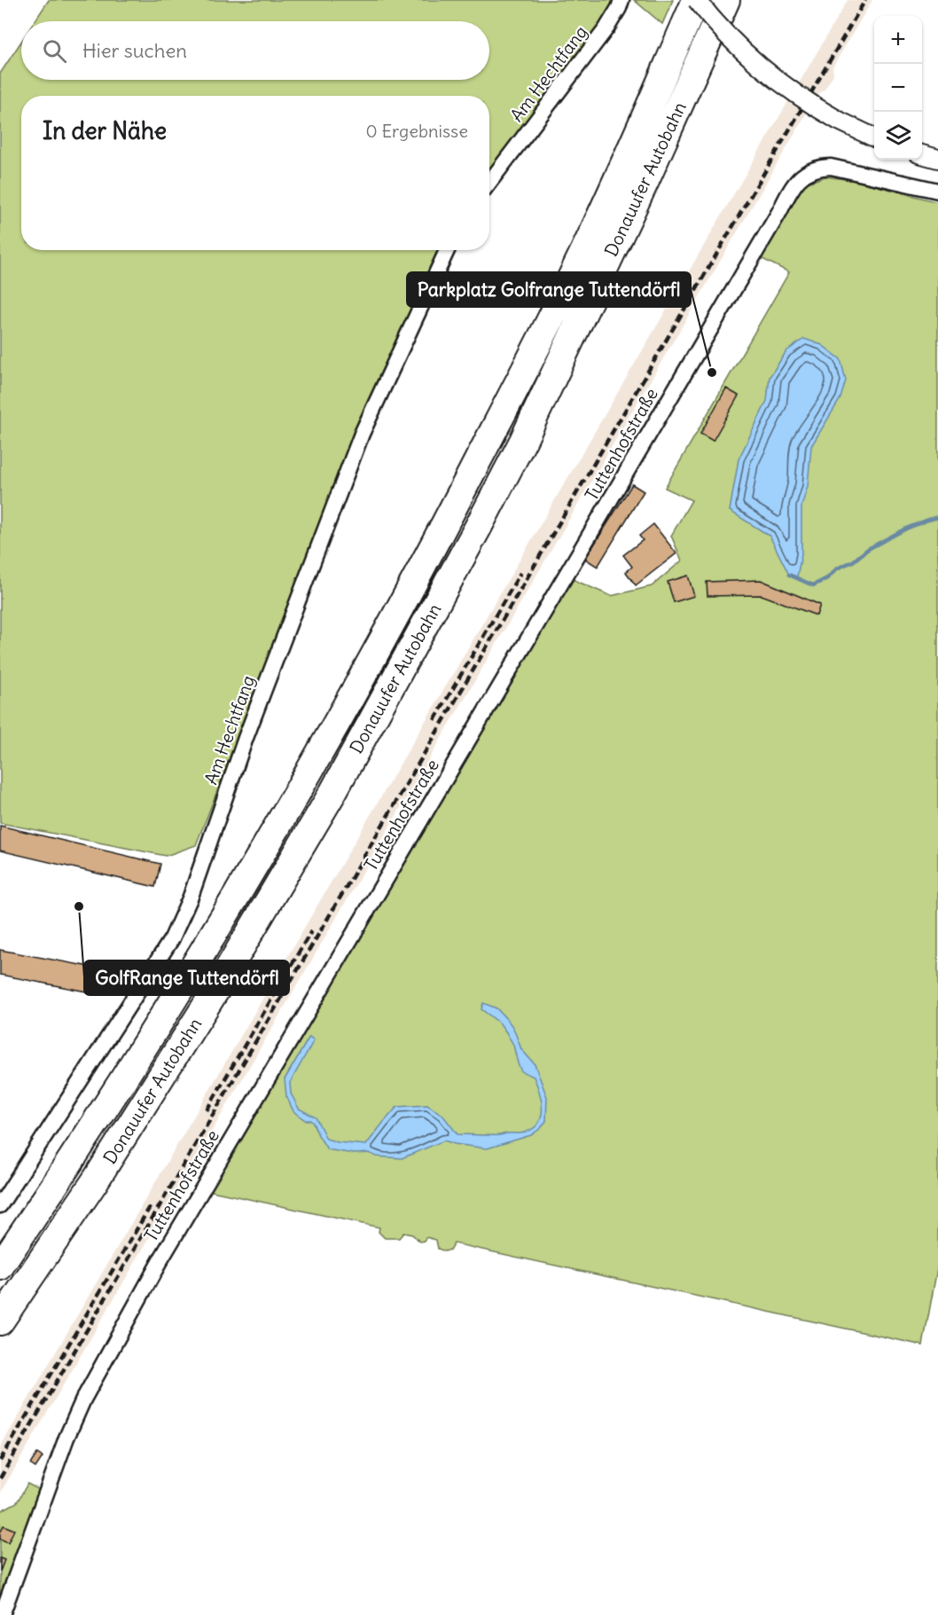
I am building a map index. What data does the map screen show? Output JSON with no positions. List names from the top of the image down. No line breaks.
{"streets":{"highway":["Donauufer Autobahn"],"street":["Am Hechtfang","Tuttenhofstraße"]},"places":["Parkplatz Golfrange Tuttendörfl","GolfRange Tuttendörfl"],"page":{"map_buttons":["+","−"],"search":"Hier suchen","heading":["In der Nähe","0 Ergebnisse"]}}
